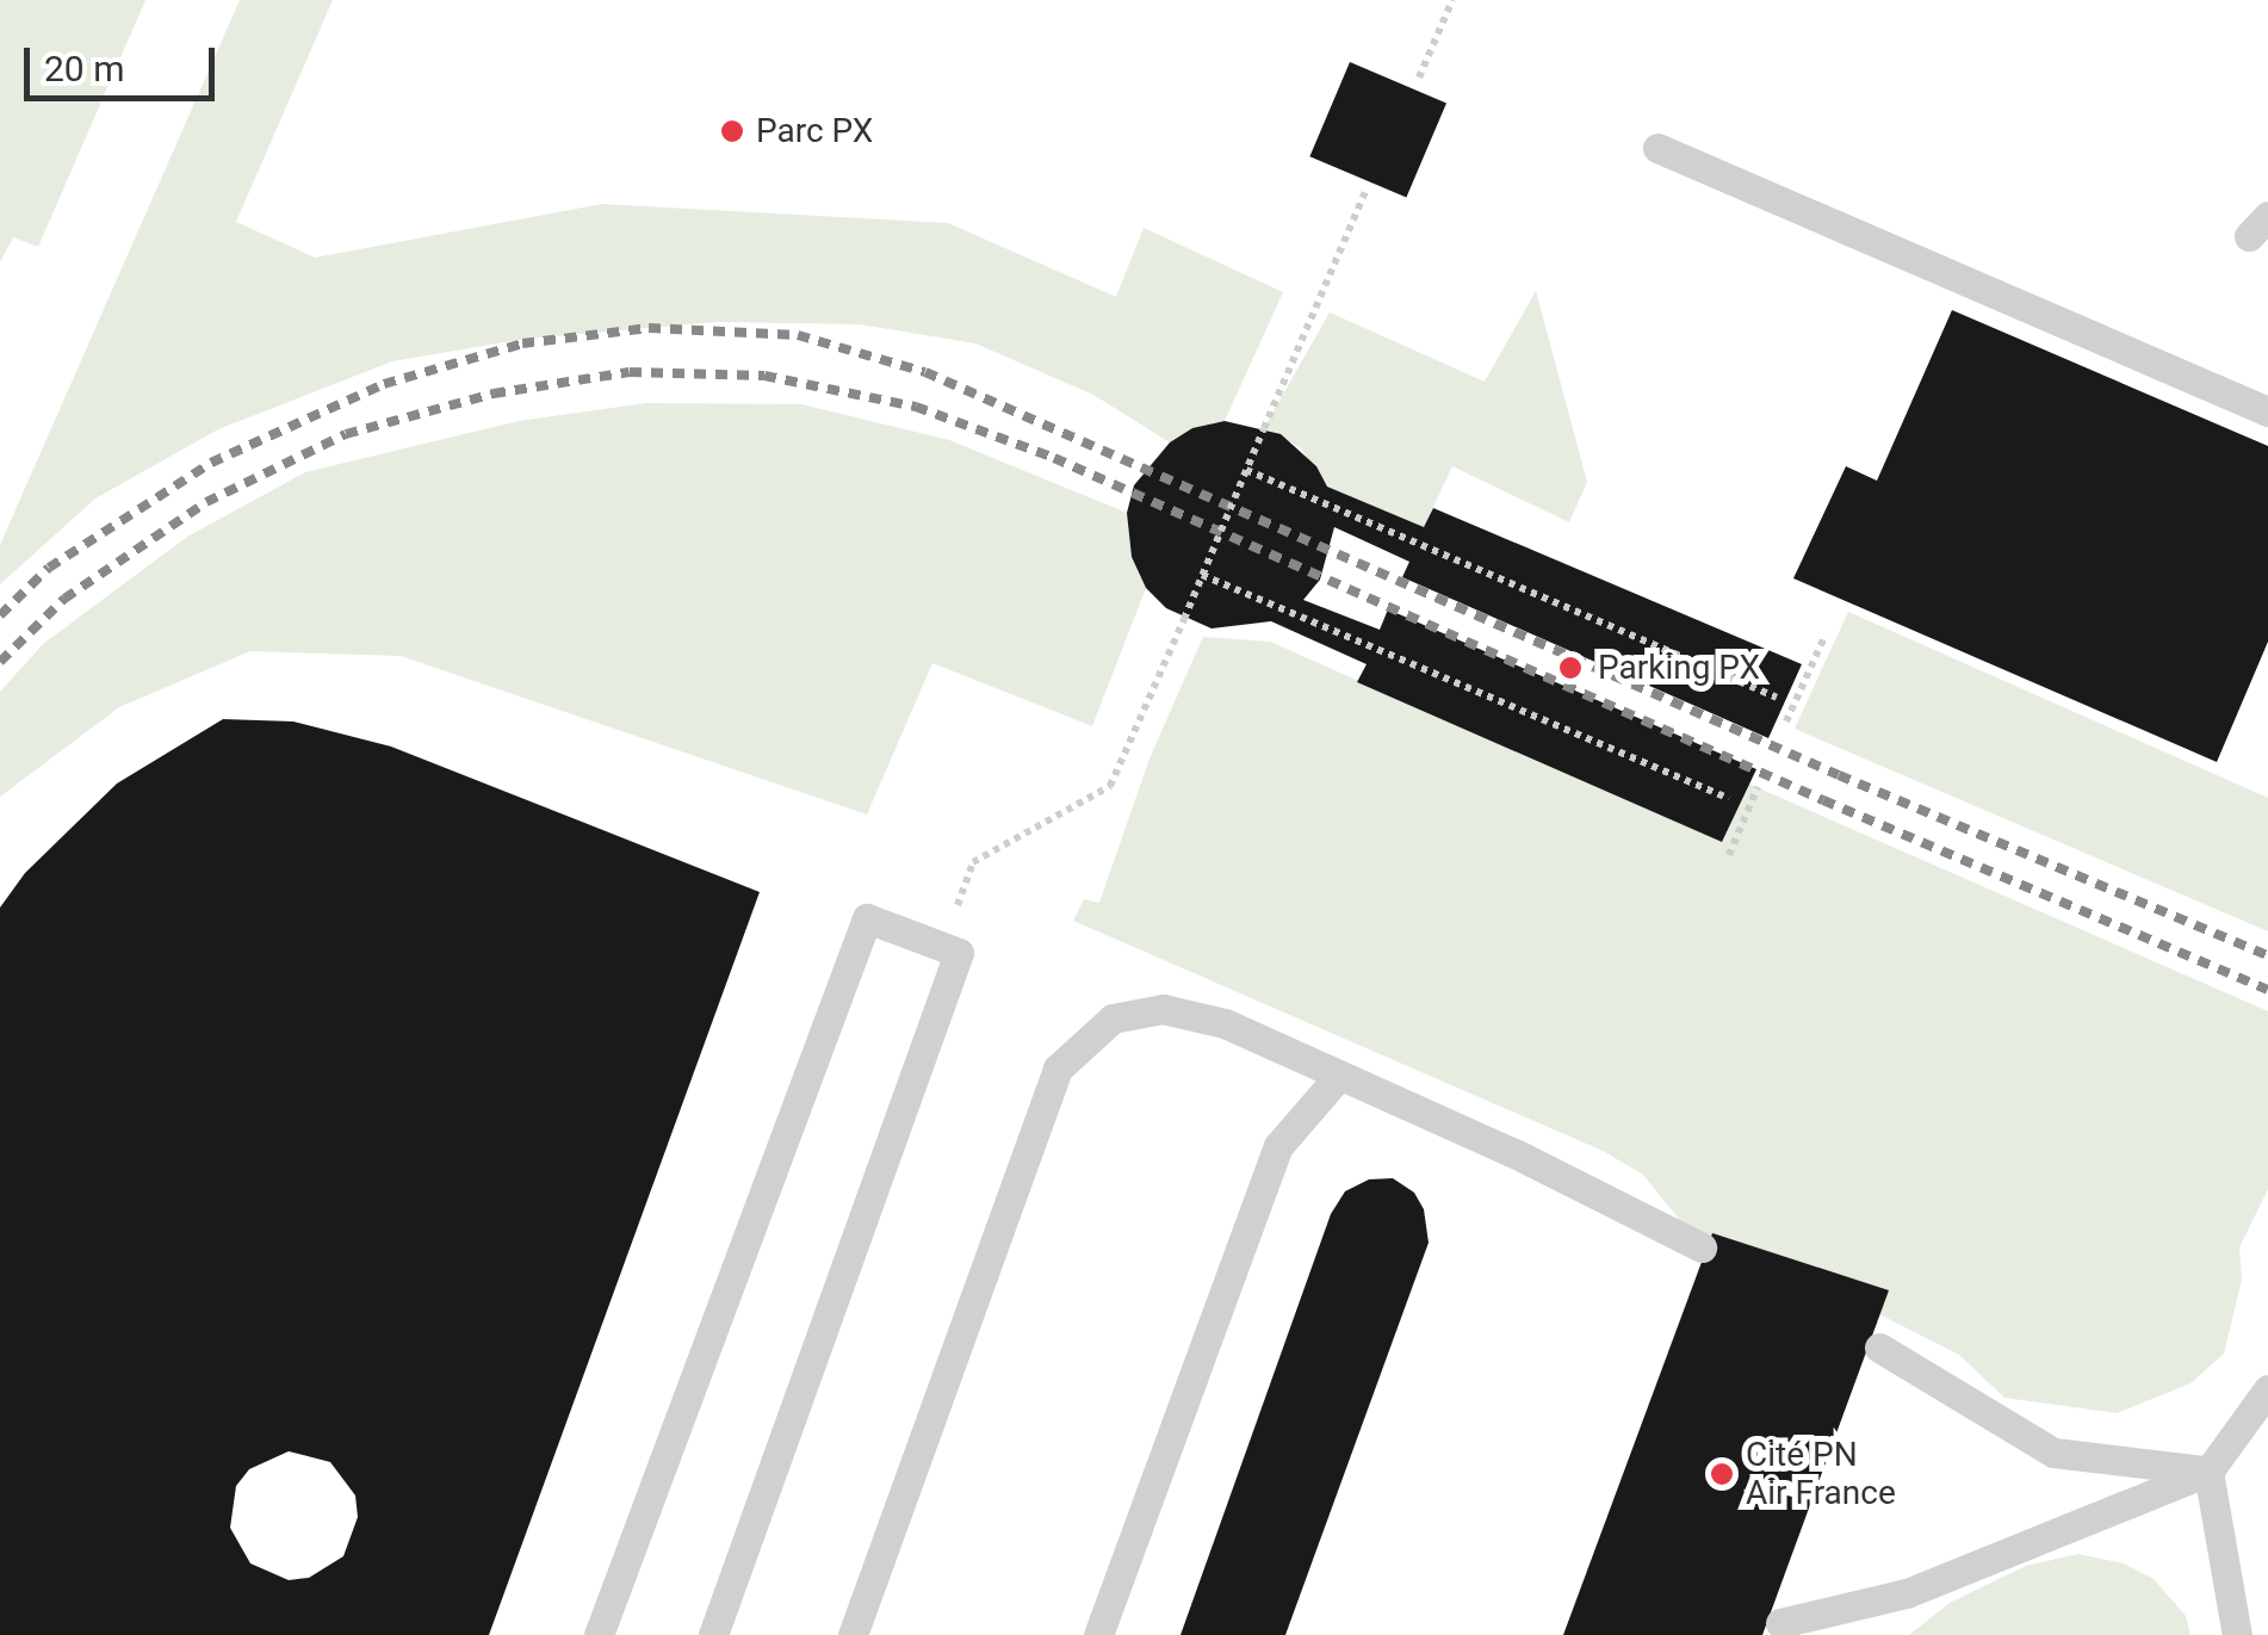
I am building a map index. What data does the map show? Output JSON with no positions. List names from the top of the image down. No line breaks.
{"places":["Parc PX","Parking PX","Cité PN Air France"],"scale_bar":"20 m"}
